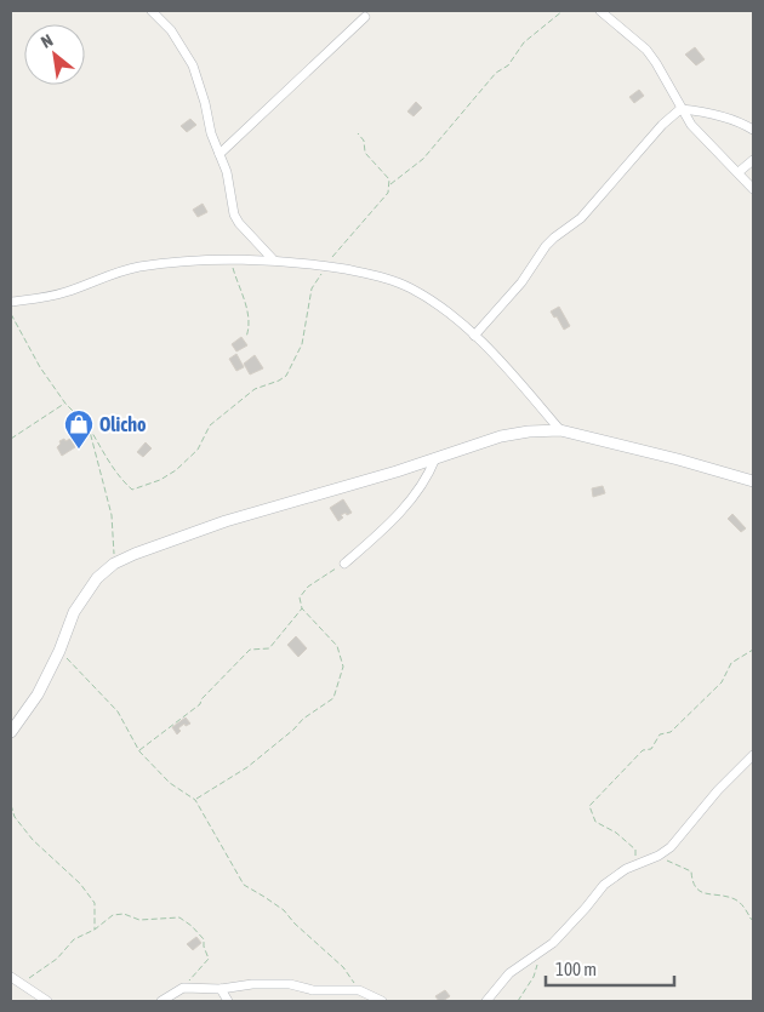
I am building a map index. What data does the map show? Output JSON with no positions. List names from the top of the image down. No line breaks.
{"places":{"shop":["Olicho"]},"scale_bar":"100 m","north":"top left"}
